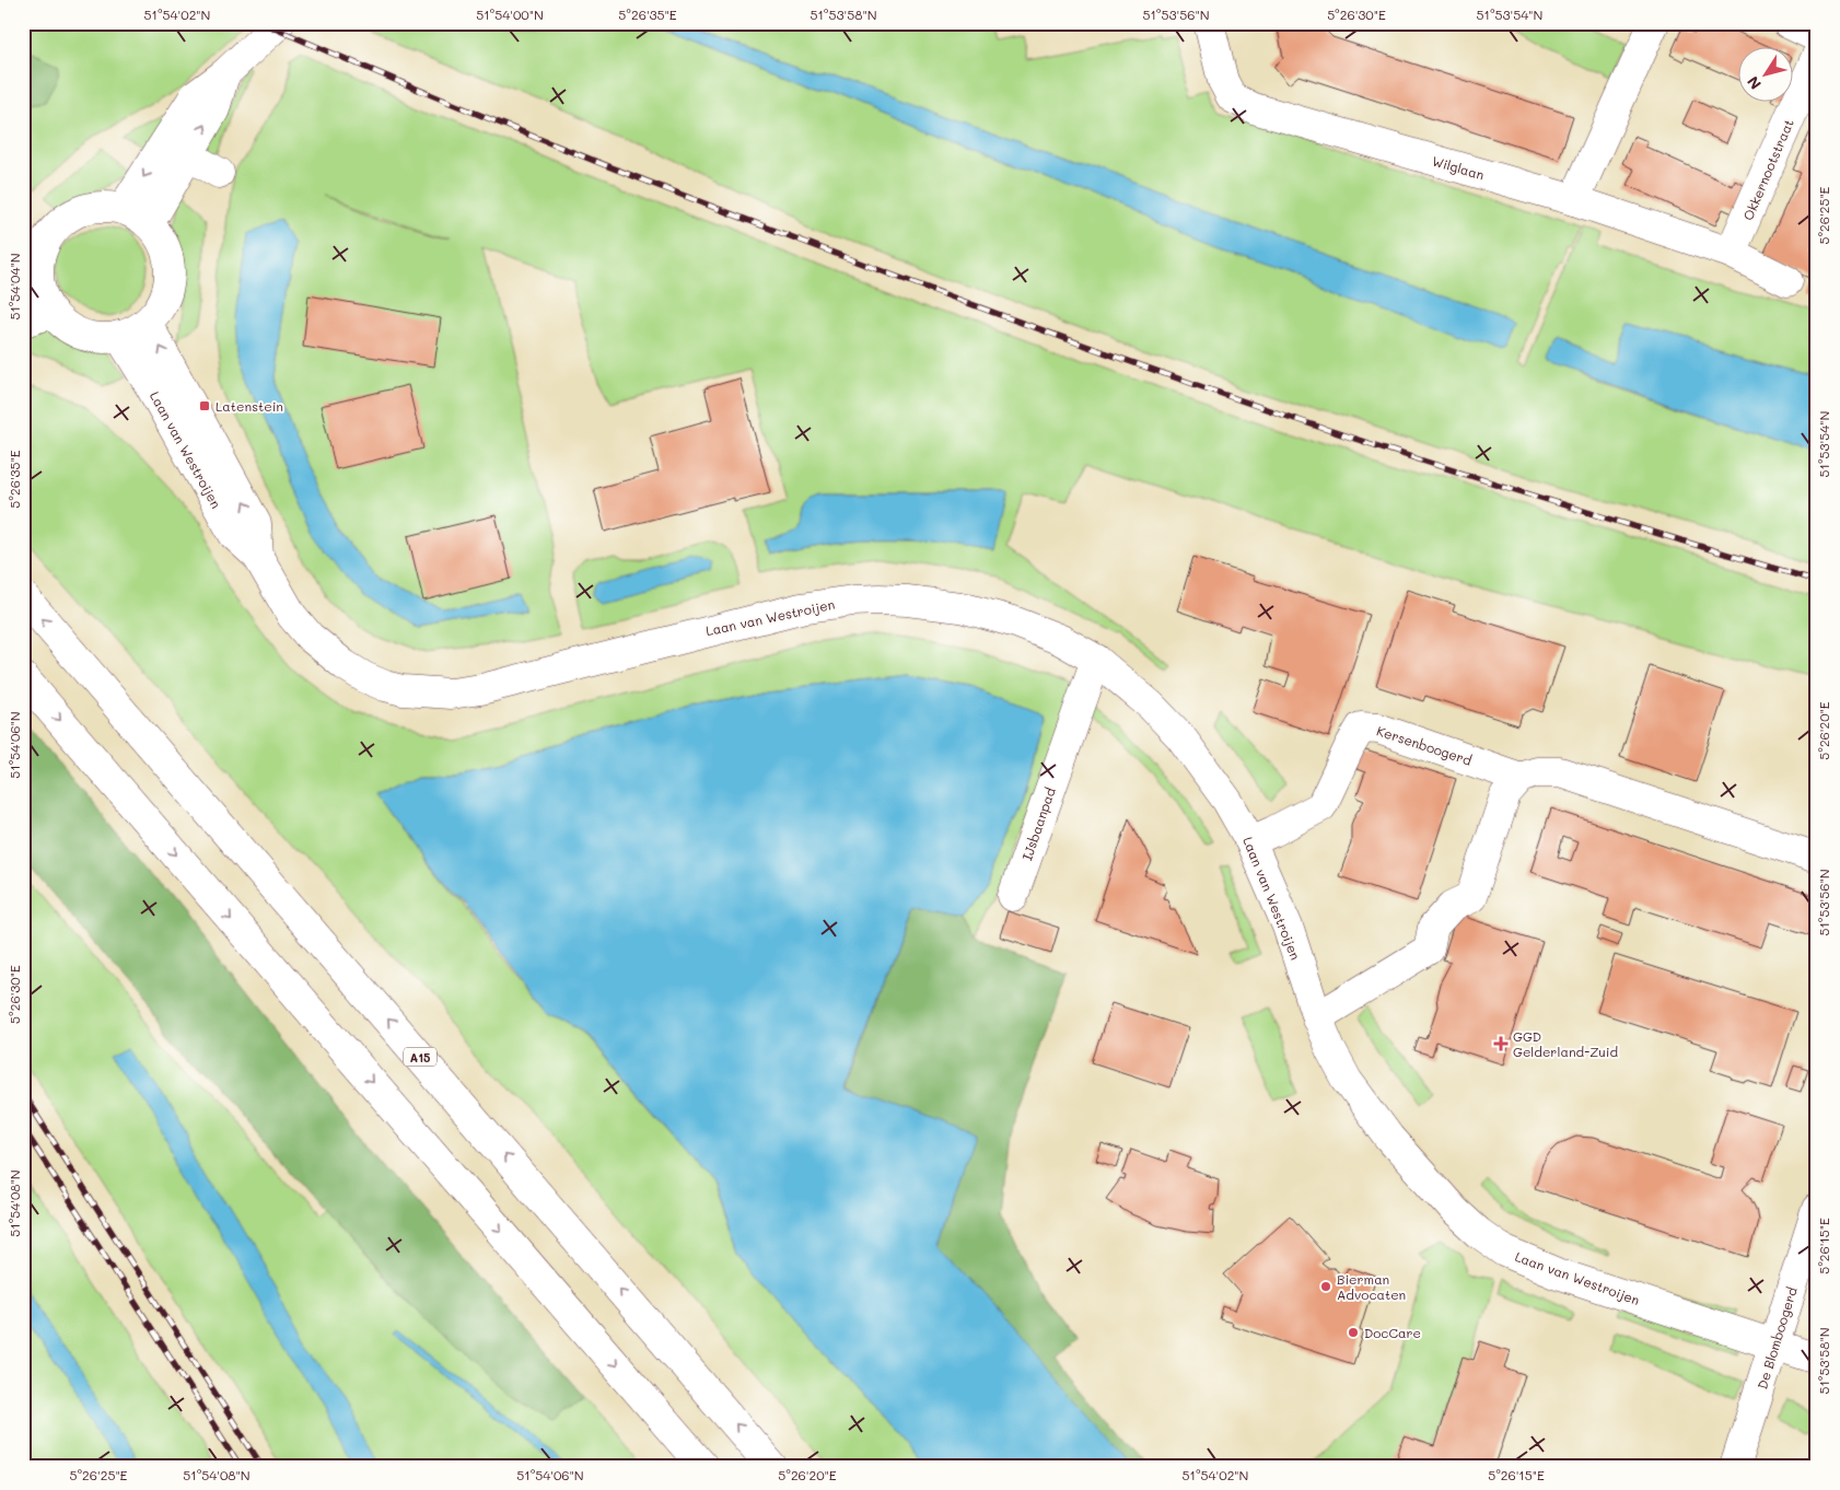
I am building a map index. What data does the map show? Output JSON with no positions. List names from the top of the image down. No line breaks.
{"streets":{"main road":["Wilglaan","Okkernootstraat","Laan van Westroijen","Kersenboogerd","IJsbaanpad","A15","De Blomboogerd"]},"crossings":[["Laan van Westroijen","Kersenboogerd"],["Laan van Westroijen","IJsbaanpad"],["Laan van Westroijen","De Blomboogerd"]],"places":{"transit":["Latenstein"],"health":["GGD Gelderland-Zuid"],"other":["Bierman Advocaten","DocCare"]},"north":"bottom left","coordinates":["51°54'02\"N","51°54'00\"N","5°26'35\"E","51°53'58\"N","51°53'56\"N","5°26'30\"E","51°53'54\"N","5°26'25\"E","51°54'04\"N","5°26'20\"E","51°54'06\"N","51°54'08\"N","5°26'15\"E"]}
